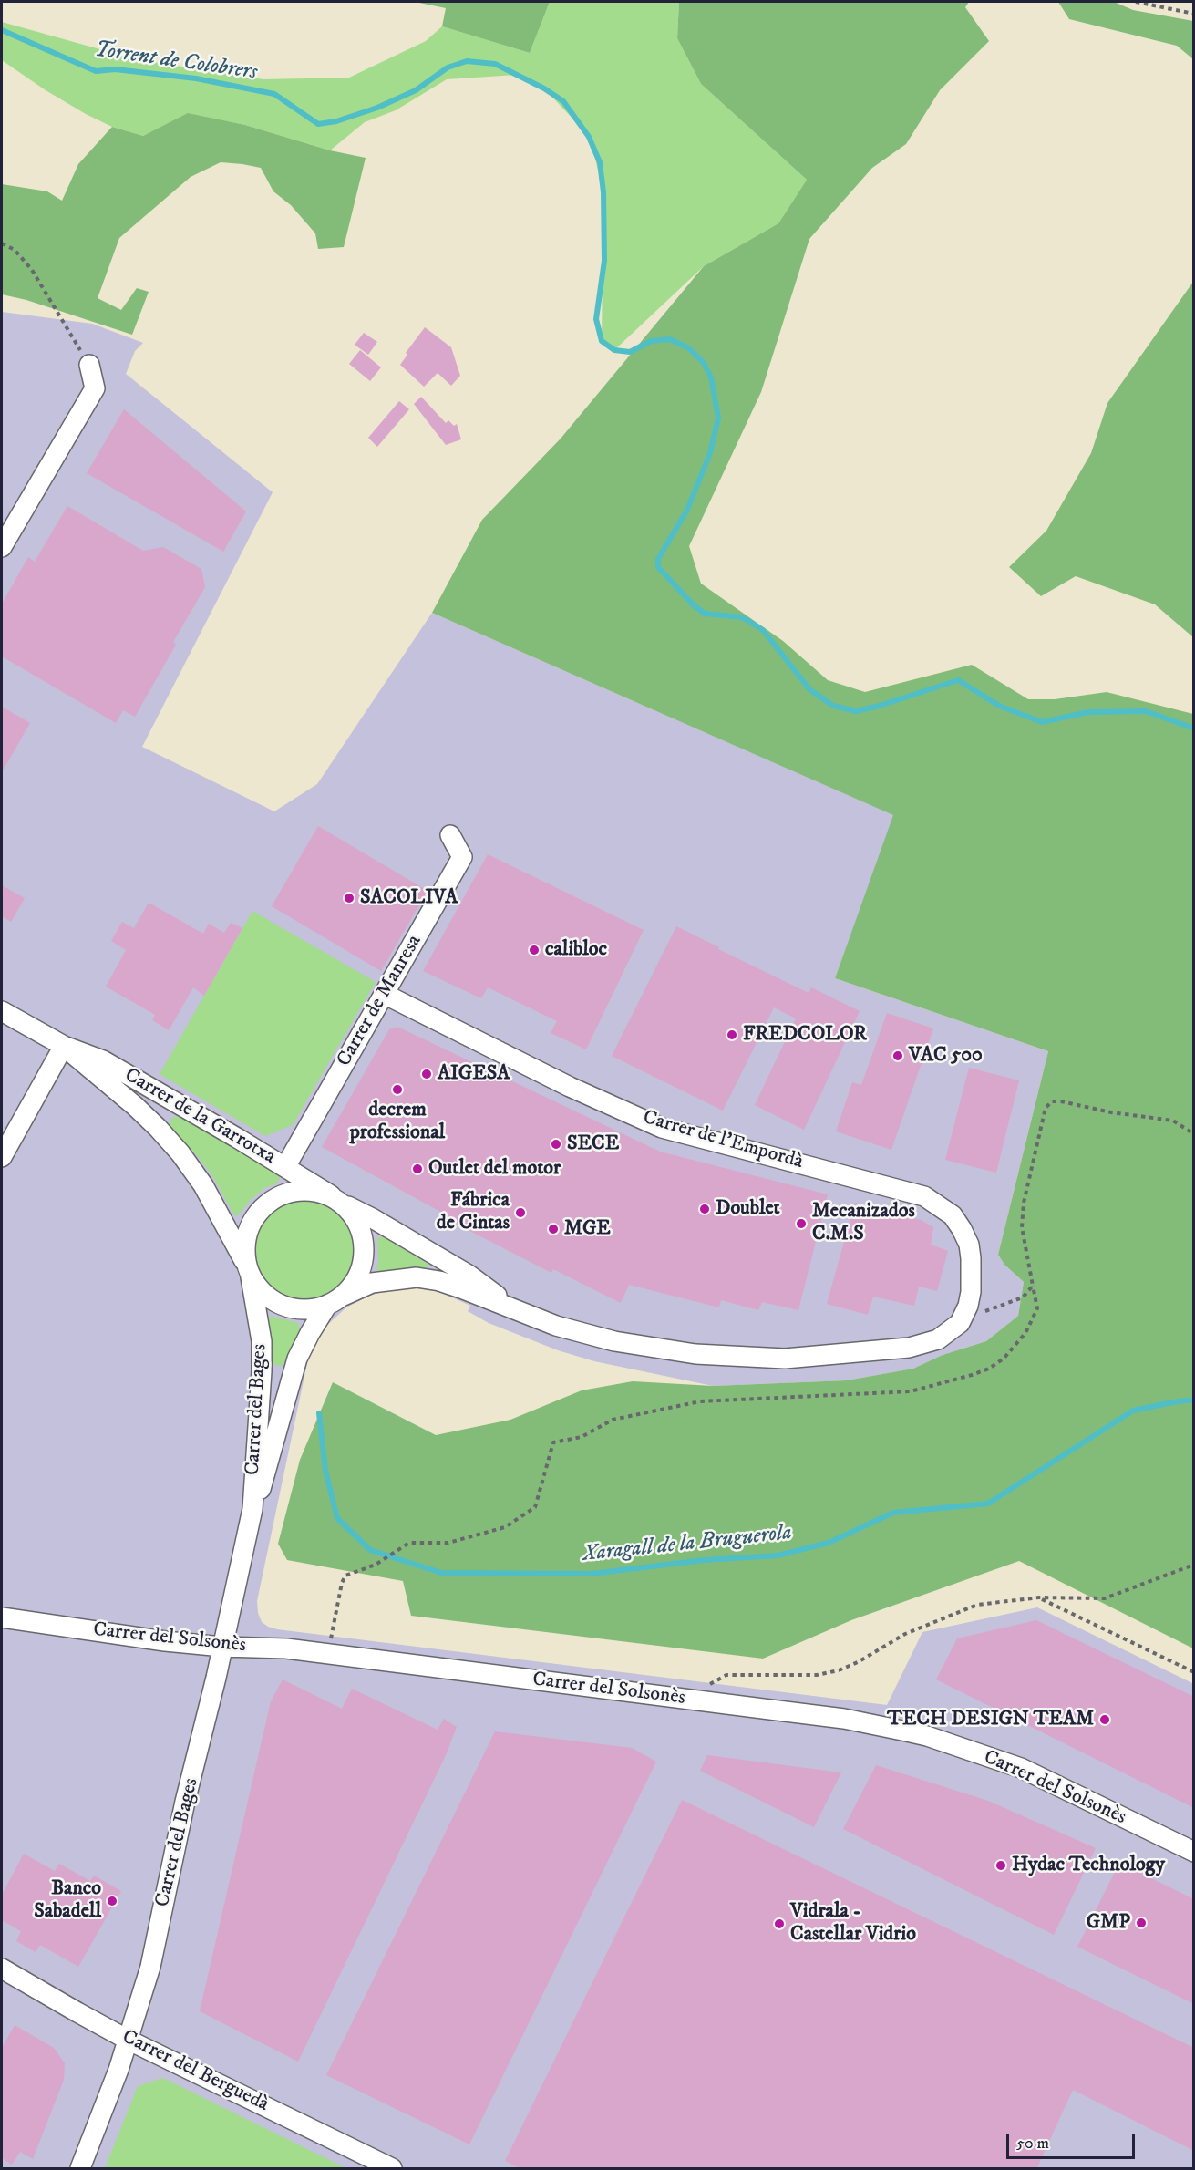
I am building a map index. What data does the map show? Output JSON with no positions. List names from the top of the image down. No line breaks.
{"streets":{"street":["Carrer de Manresa","Carrer de la Garrotxa","Carrer de l'Empordà","Carrer del Bages","Carrer del Solsonès","Carrer del Berguedà"]},"crossings":[["Carrer de Manresa","Carrer de la Garrotxa"],["Carrer de Manresa","Carrer de l'Empordà"],["Carrer de la Garrotxa","Carrer de l'Empordà"],["Carrer de la Garrotxa","Carrer del Bages"],["Carrer del Bages","Carrer del Solsonès"],["Carrer del Bages","Carrer del Berguedà"]],"water":["Torrent de Colobrers","Xaragall de la Bruguerola"],"places":["SACOLIVA","calibloc","FREDCOLOR","VAC 500","AIGESA","decrem professional","SECE","Outlet del motor","Doublet","Fábrica de Cintas","Mecanizados C.M.S","MGE","TECH DESIGN TEAM","Hydac Technology","Banco Sabadell","GMP","Vidrala - Castellar Vidrio"],"scale_bar":"50 m"}
